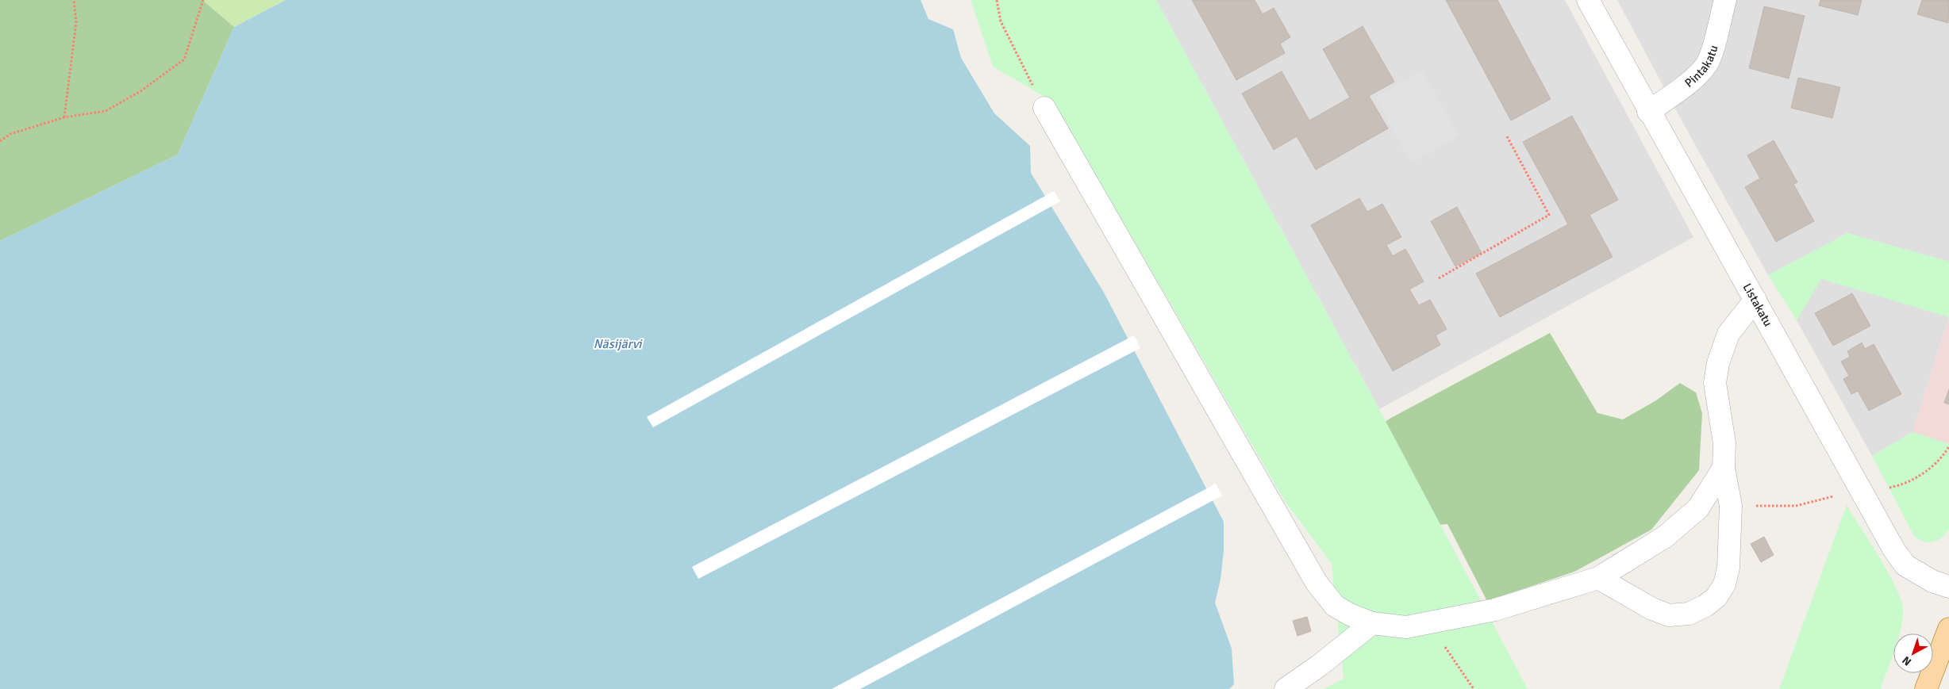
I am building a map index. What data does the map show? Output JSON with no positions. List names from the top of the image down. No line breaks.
{"streets":{"street":["Pintakatu","Listakatu"]},"crossings":[["Pintakatu","Listakatu"]],"water":["Näsijärvi"],"north":"bottom left"}
